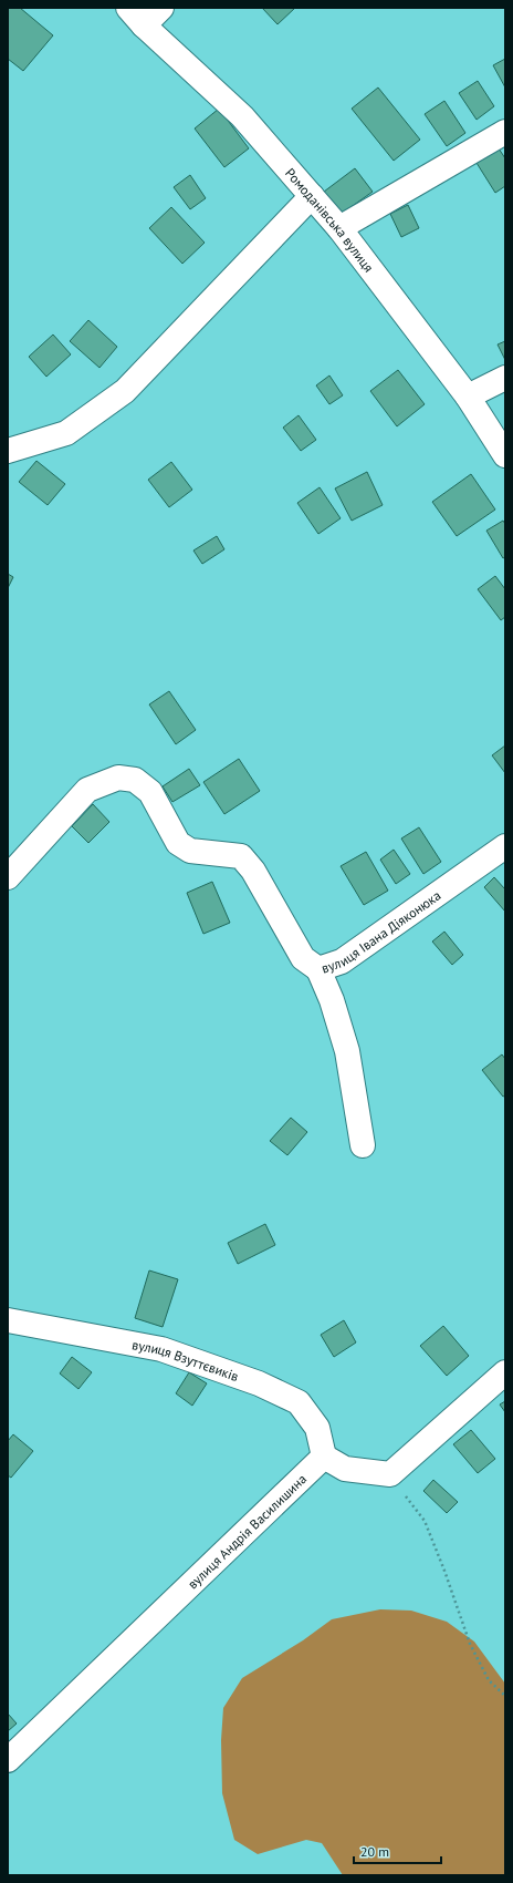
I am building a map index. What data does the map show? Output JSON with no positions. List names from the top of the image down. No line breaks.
{"streets":{"street":["Ромоданівська вулиця","вулиця Івана Діяконюка","вулиця Взуттєвиків","вулиця Андрія Василишина"]},"crossings":[["вулиця Взуттєвиків","вулиця Андрія Василишина"]],"scale_bar":"20 m"}
